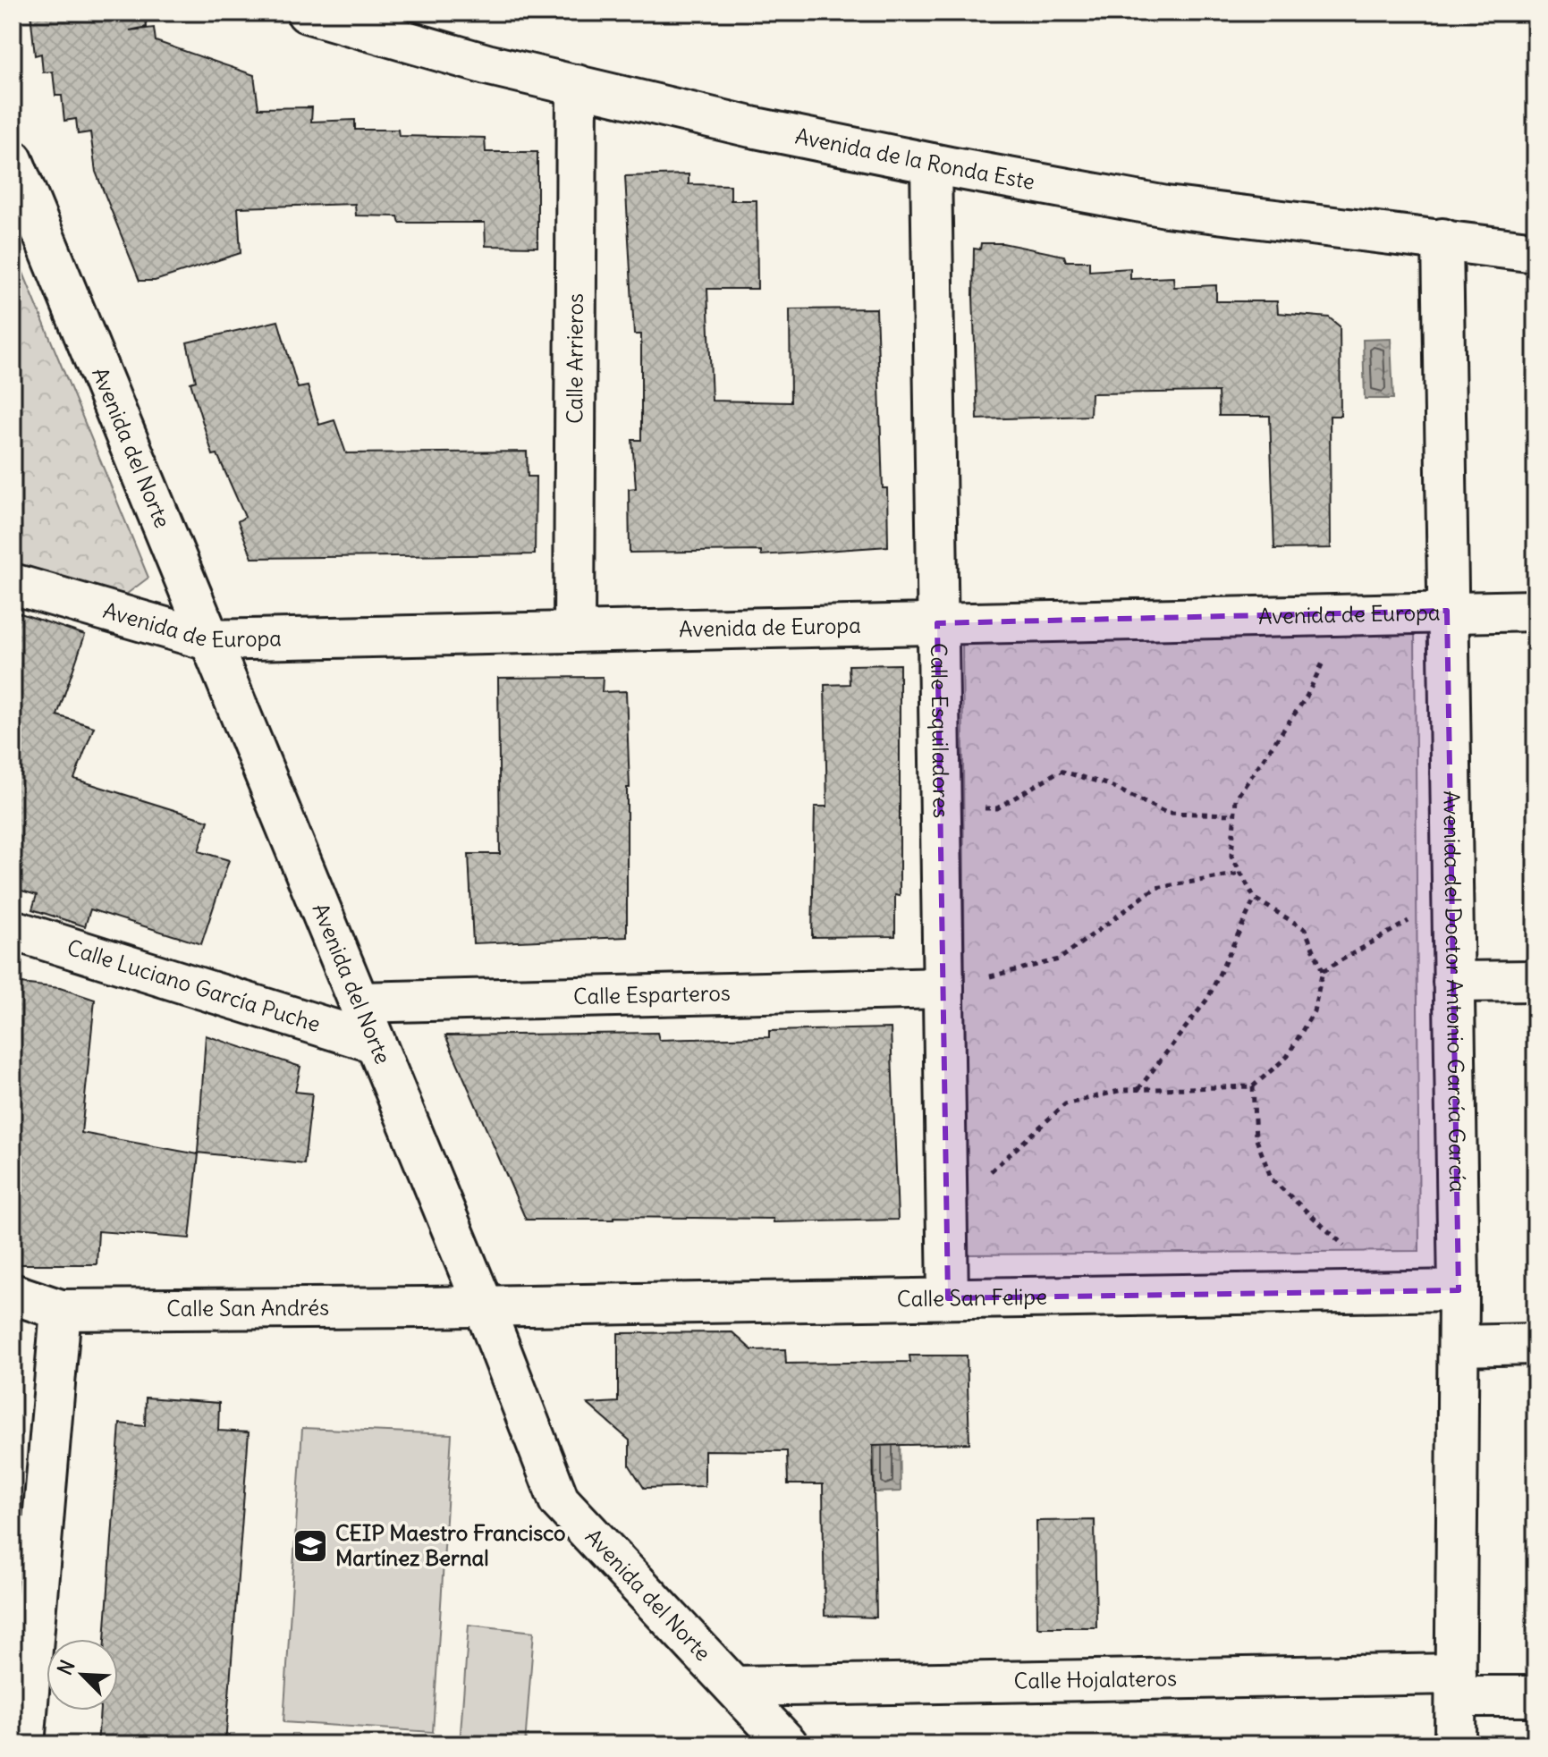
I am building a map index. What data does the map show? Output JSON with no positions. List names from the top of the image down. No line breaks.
{"streets":{"street":["Avenida de la Ronda Este","Calle Arrieros","Avenida del Norte","Avenida de Europa","Calle Esquiladores","Calle Luciano García Puche","Avenida del Doctor Antonio García García","Calle Esparteros","Calle San Felipe","Calle San Andrés","Calle Hojalateros"]},"crossings":[["Avenida de la Ronda Este","Calle Arrieros"],["Avenida de la Ronda Este","Calle Esquiladores"],["Avenida de la Ronda Este","Avenida del Doctor Antonio García García"],["Calle Arrieros","Avenida de Europa"],["Avenida del Norte","Avenida de Europa"],["Avenida del Norte","Calle Luciano García Puche"],["Avenida del Norte","Calle Esparteros"],["Avenida del Norte","Calle San Felipe"],["Avenida del Norte","Calle San Andrés"],["Avenida del Norte","Calle Hojalateros"],["Avenida de Europa","Calle Esquiladores"],["Avenida de Europa","Avenida del Doctor Antonio García García"],["Calle Esquiladores","Calle Esparteros"],["Calle Esquiladores","Calle San Felipe"],["Avenida del Doctor Antonio García García","Calle San Felipe"],["Avenida del Doctor Antonio García García","Calle Hojalateros"],["Calle San Felipe","Calle San Andrés"]],"places":{"school or university":["CEIP Maestro Francisco Martínez Bernal"]},"north":"top left"}
